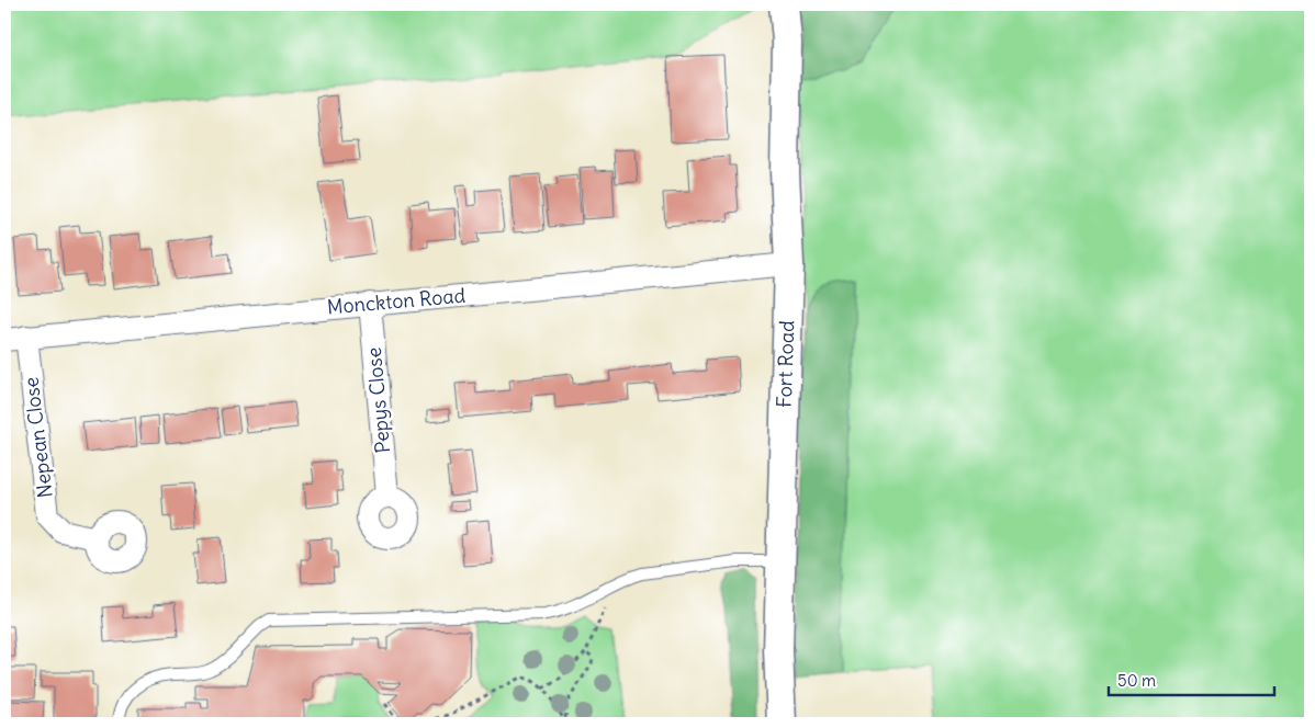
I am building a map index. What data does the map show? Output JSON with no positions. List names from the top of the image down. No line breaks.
{"streets":{"street":["Monckton Road","Fort Road","Pepys Close","Nepean Close"]},"crossings":[["Monckton Road","Fort Road"],["Monckton Road","Pepys Close"],["Monckton Road","Nepean Close"]],"scale_bar":"50 m"}
